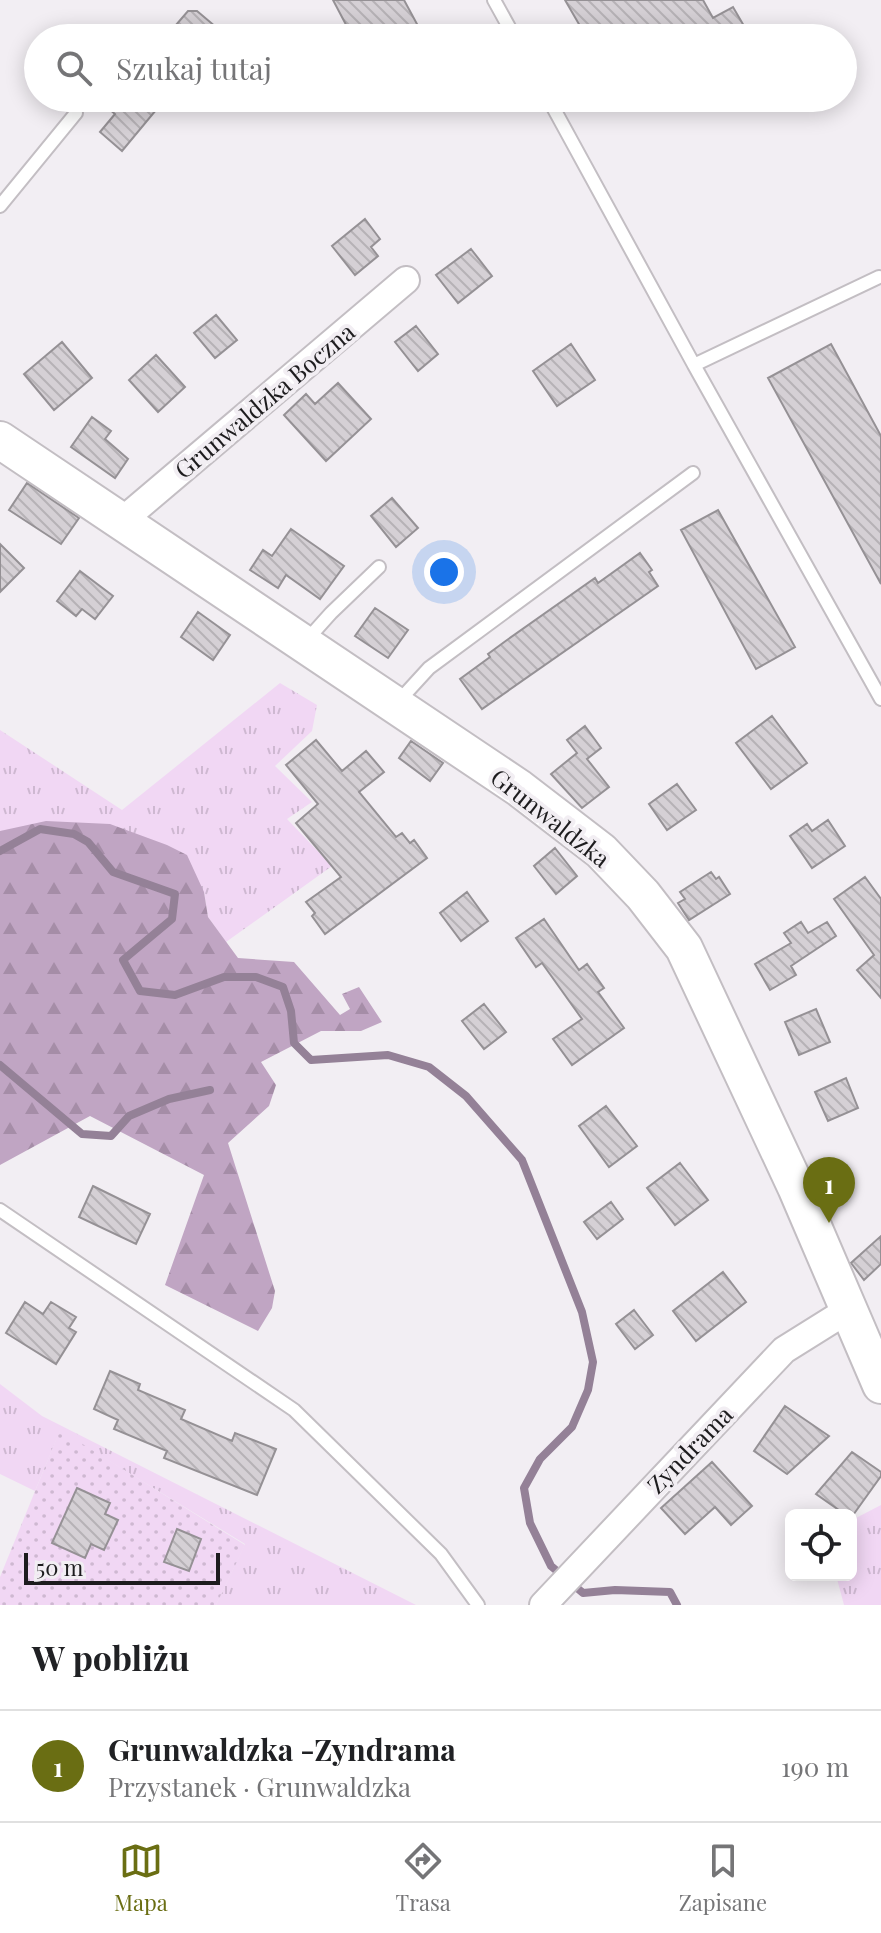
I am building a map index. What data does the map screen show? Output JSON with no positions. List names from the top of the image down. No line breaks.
{"streets":{"street":["Grunwaldzka Boczna","Grunwaldzka","Zyndrama"]},"crossings":[["Grunwaldzka Boczna","Grunwaldzka"],["Grunwaldzka","Zyndrama"]],"scale_bar":"50 m","page":{"search":"Szukaj tutaj","pins":"1","scale":"50 m","heading":"W pobliżu","list":[{"mark":"1","name":"Grunwaldzka -Zyndrama","note":"Przystanek · Grunwaldzka","value":"190 m"}],"nav":["Mapa","Trasa","Zapisane"]}}
